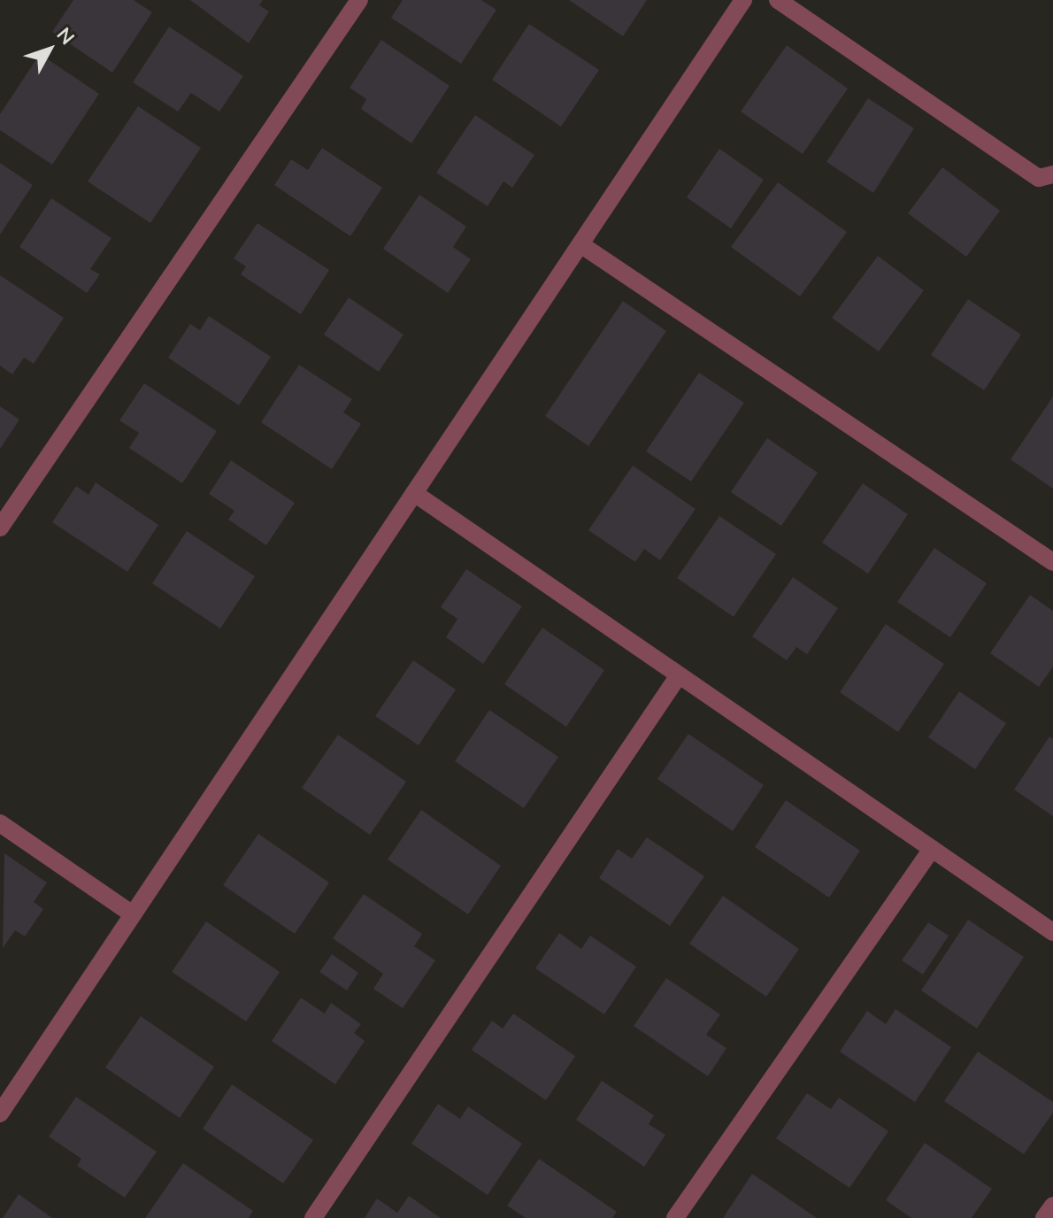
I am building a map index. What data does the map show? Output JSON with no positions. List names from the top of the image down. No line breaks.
{"north":"top right"}
